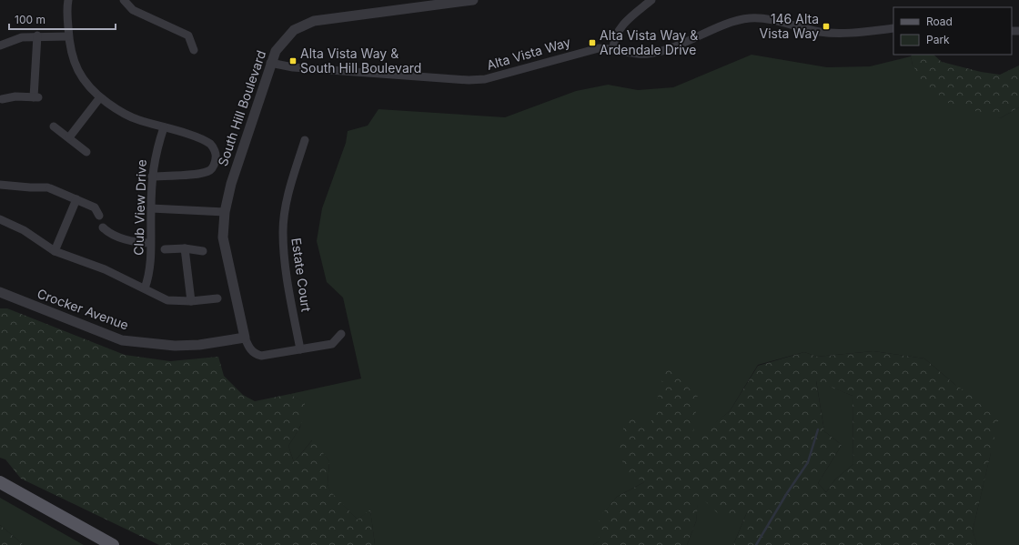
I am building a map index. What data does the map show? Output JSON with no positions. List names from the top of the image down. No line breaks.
{"streets":{"street":["Alta Vista Way","South Hill Boulevard","Club View Drive","Estate Court","Crocker Avenue"]},"crossings":[["Alta Vista Way","South Hill Boulevard"],["South Hill Boulevard","Crocker Avenue"]],"places":{"transit":["146 Alta Vista Way","Alta Vista Way & Ardendale Drive","Alta Vista Way & South Hill Boulevard"]},"legend":["Road","Park"],"scale_bar":"100 m"}
